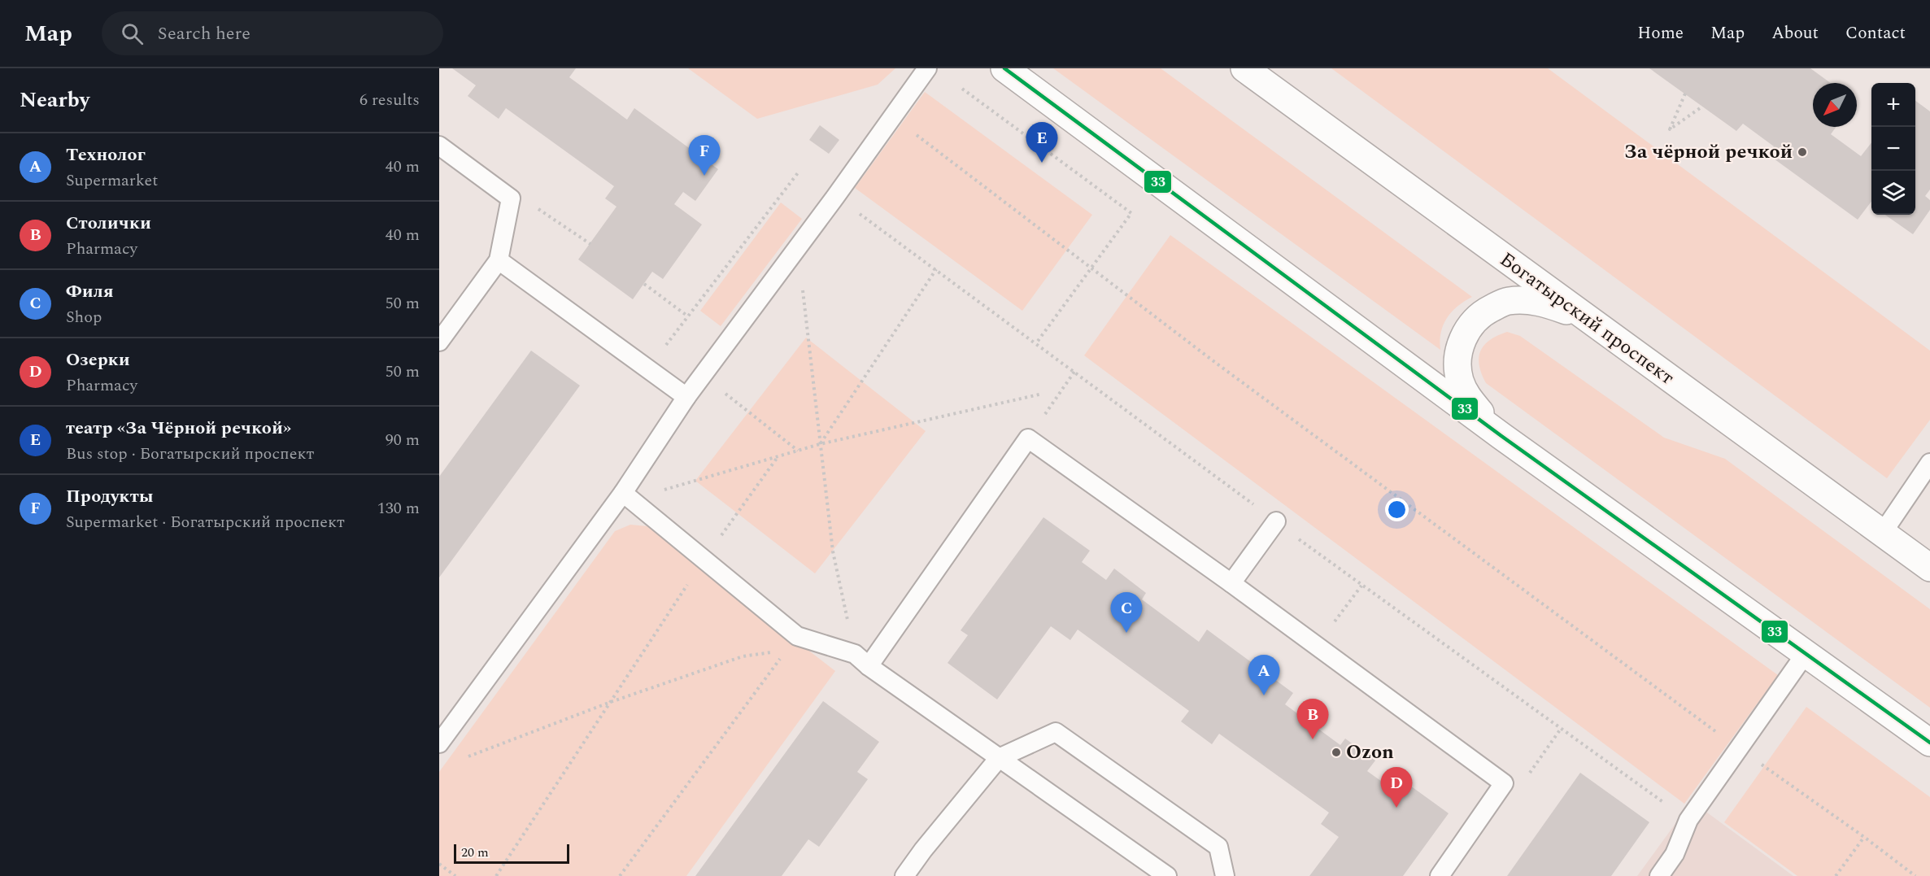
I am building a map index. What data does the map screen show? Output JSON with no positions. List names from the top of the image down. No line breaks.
{"streets":{"main road":["Богатырский проспект"]},"places":["За чёрной речкой","Ozon"],"lines":["transit line 33"],"scale_bar":"20 m","north":"bottom left","page":{"header":"Map","search":"Search here","nav":["Home","Map","About","Contact"],"heading":["Nearby","6 results"],"map_buttons":["+","−"],"pins":["E","F","C","A","B","D"],"list":[{"mark":"A","name":"Технолог","note":"Supermarket","value":"40 m"},{"mark":"B","name":"Столички","note":"Pharmacy","value":"40 m"},{"mark":"C","name":"Филя","note":"Shop","value":"50 m"},{"mark":"D","name":"Озерки","note":"Pharmacy","value":"50 m"},{"mark":"E","name":"театр «За Чёрной речкой»","note":"Bus stop · Богатырский проспект","value":"90 m"},{"mark":"F","name":"Продукты","note":"Supermarket · Богатырский проспект","value":"130 m"}],"scale":"20 m"}}
